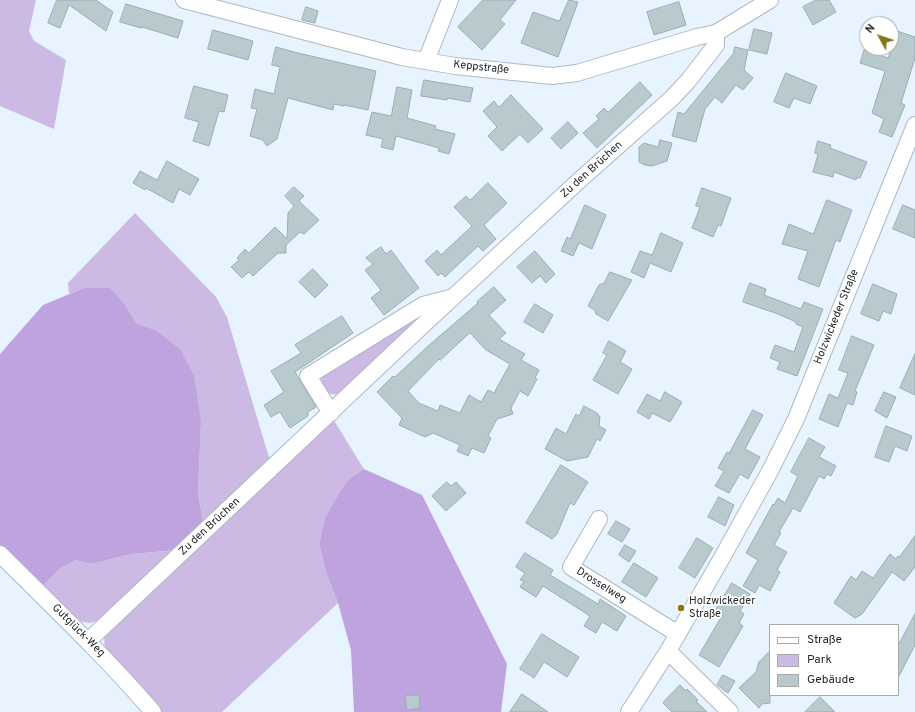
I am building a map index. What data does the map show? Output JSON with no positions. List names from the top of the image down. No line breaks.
{"streets":{"street":["Keppstraße","Zu den Brüchen","Holzwickeder Straße","Drosselweg","Gutglück-Weg"]},"crossings":[["Keppstraße","Zu den Brüchen"],["Zu den Brüchen","Gutglück-Weg"],["Holzwickeder Straße","Drosselweg"]],"places":["Holzwickeder Straße"],"legend":["Straße","Park","Gebäude"],"north":"top left"}
